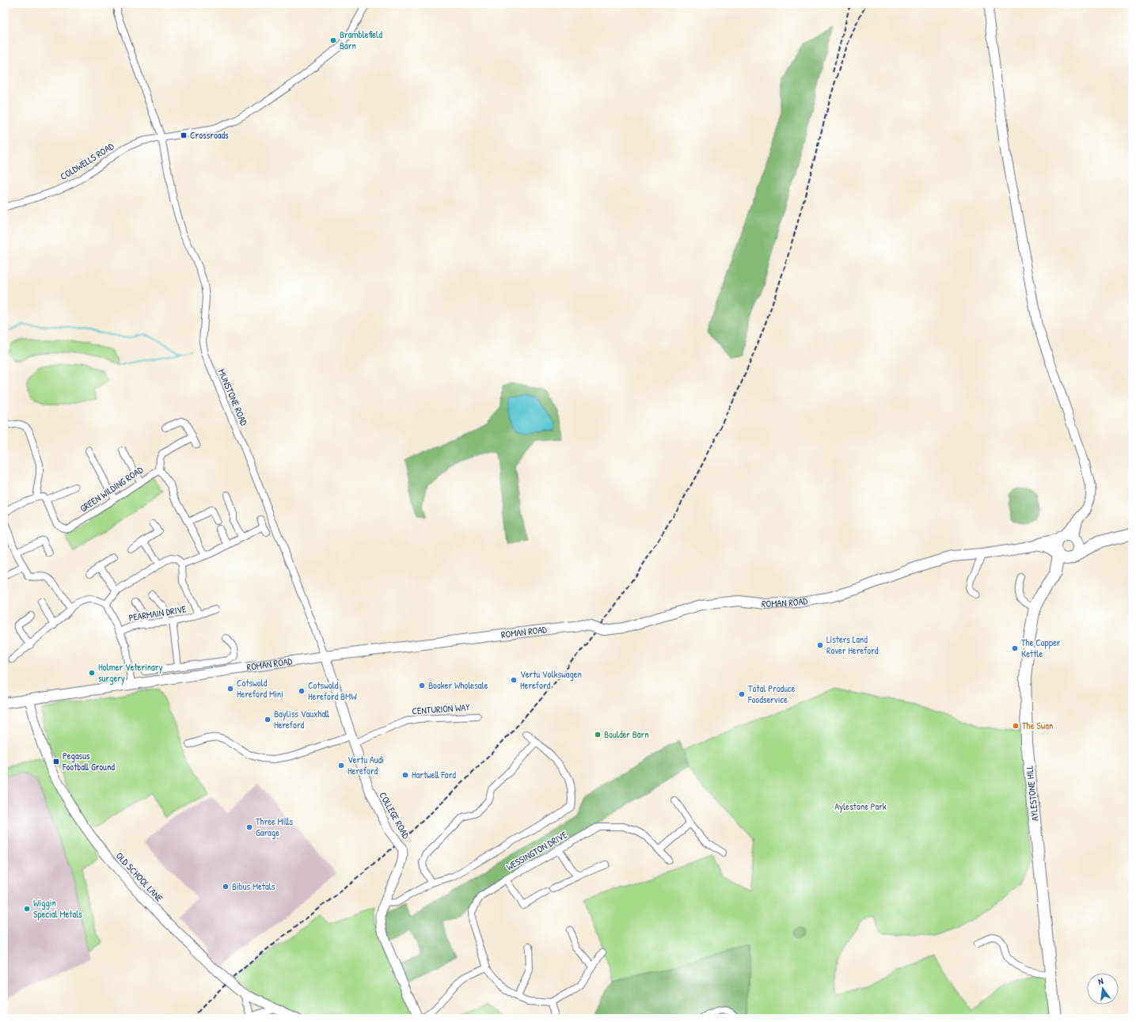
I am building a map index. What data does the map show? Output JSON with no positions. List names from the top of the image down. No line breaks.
{"streets":{"highway":["AYLESTONE HILL"],"main road":["ROMAN ROAD"],"street":["COLDWELLS ROAD","MUNSTONE ROAD","GREEN WILDING ROAD","PEARMAIN DRIVE","CENTURION WAY","COLLEGE ROAD","WESSINGTON DRIVE","OLD SCHOOL LANE"]},"crossings":[["COLDWELLS ROAD","MUNSTONE ROAD"],["MUNSTONE ROAD","ROMAN ROAD"],["MUNSTONE ROAD","COLLEGE ROAD"],["ROMAN ROAD","AYLESTONE HILL"],["ROMAN ROAD","COLLEGE ROAD"],["ROMAN ROAD","OLD SCHOOL LANE"],["CENTURION WAY","COLLEGE ROAD"]],"parks":["Aylestone Park"],"places":{"other":["Bramblefield Barn","Listers Land Rover Hereford","The Copper Kettle","Holmer Veterinary surgery","Vertu Volkswagen Hereford","Booker Wholesale","Cotswold Hereford Mini","Cotswold Hereford BMW","Total Produce Foodservice","Bayliss Vauxhall Hereford","The Swan","Boulder Barn","Vertu Audi Hereford","Hartwell Ford","Three Mills Garage","Bibus Metals","Wiggin Special Metals"],"transit":["Crossroads","Pegasus Football Ground"]},"north":"top"}
